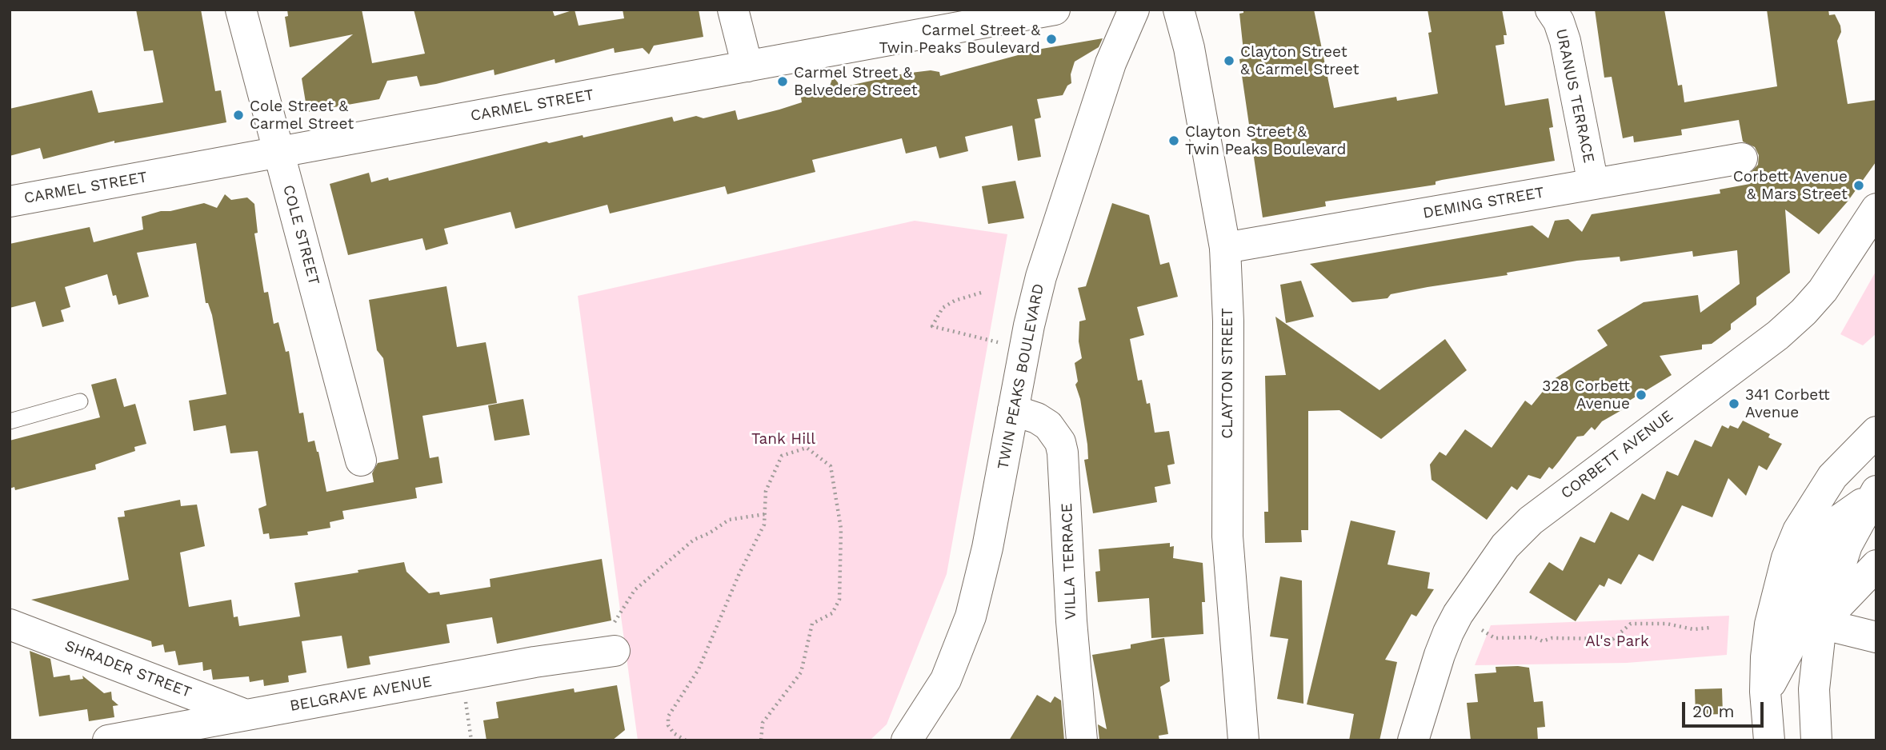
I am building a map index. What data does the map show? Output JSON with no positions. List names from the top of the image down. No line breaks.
{"streets":{"street":["URANUS TERRACE","CARMEL STREET","DEMING STREET","COLE STREET","CLAYTON STREET","TWIN PEAKS BOULEVARD","CORBETT AVENUE","VILLA TERRACE","SHRADER STREET","BELGRAVE AVENUE"]},"crossings":[["URANUS TERRACE","DEMING STREET"],["CARMEL STREET","COLE STREET"],["DEMING STREET","CLAYTON STREET"],["TWIN PEAKS BOULEVARD","VILLA TERRACE"],["SHRADER STREET","BELGRAVE AVENUE"]],"parks":["Tank Hill","Al's Park"],"places":["Carmel Street & Twin Peaks Boulevard","Clayton Street & Carmel Street","Carmel Street & Belvedere Street","Cole Street & Carmel Street","Clayton Street & Twin Peaks Boulevard","Corbett Avenue & Mars Street","328 Corbett Avenue","341 Corbett Avenue"],"scale_bar":"20 m"}
